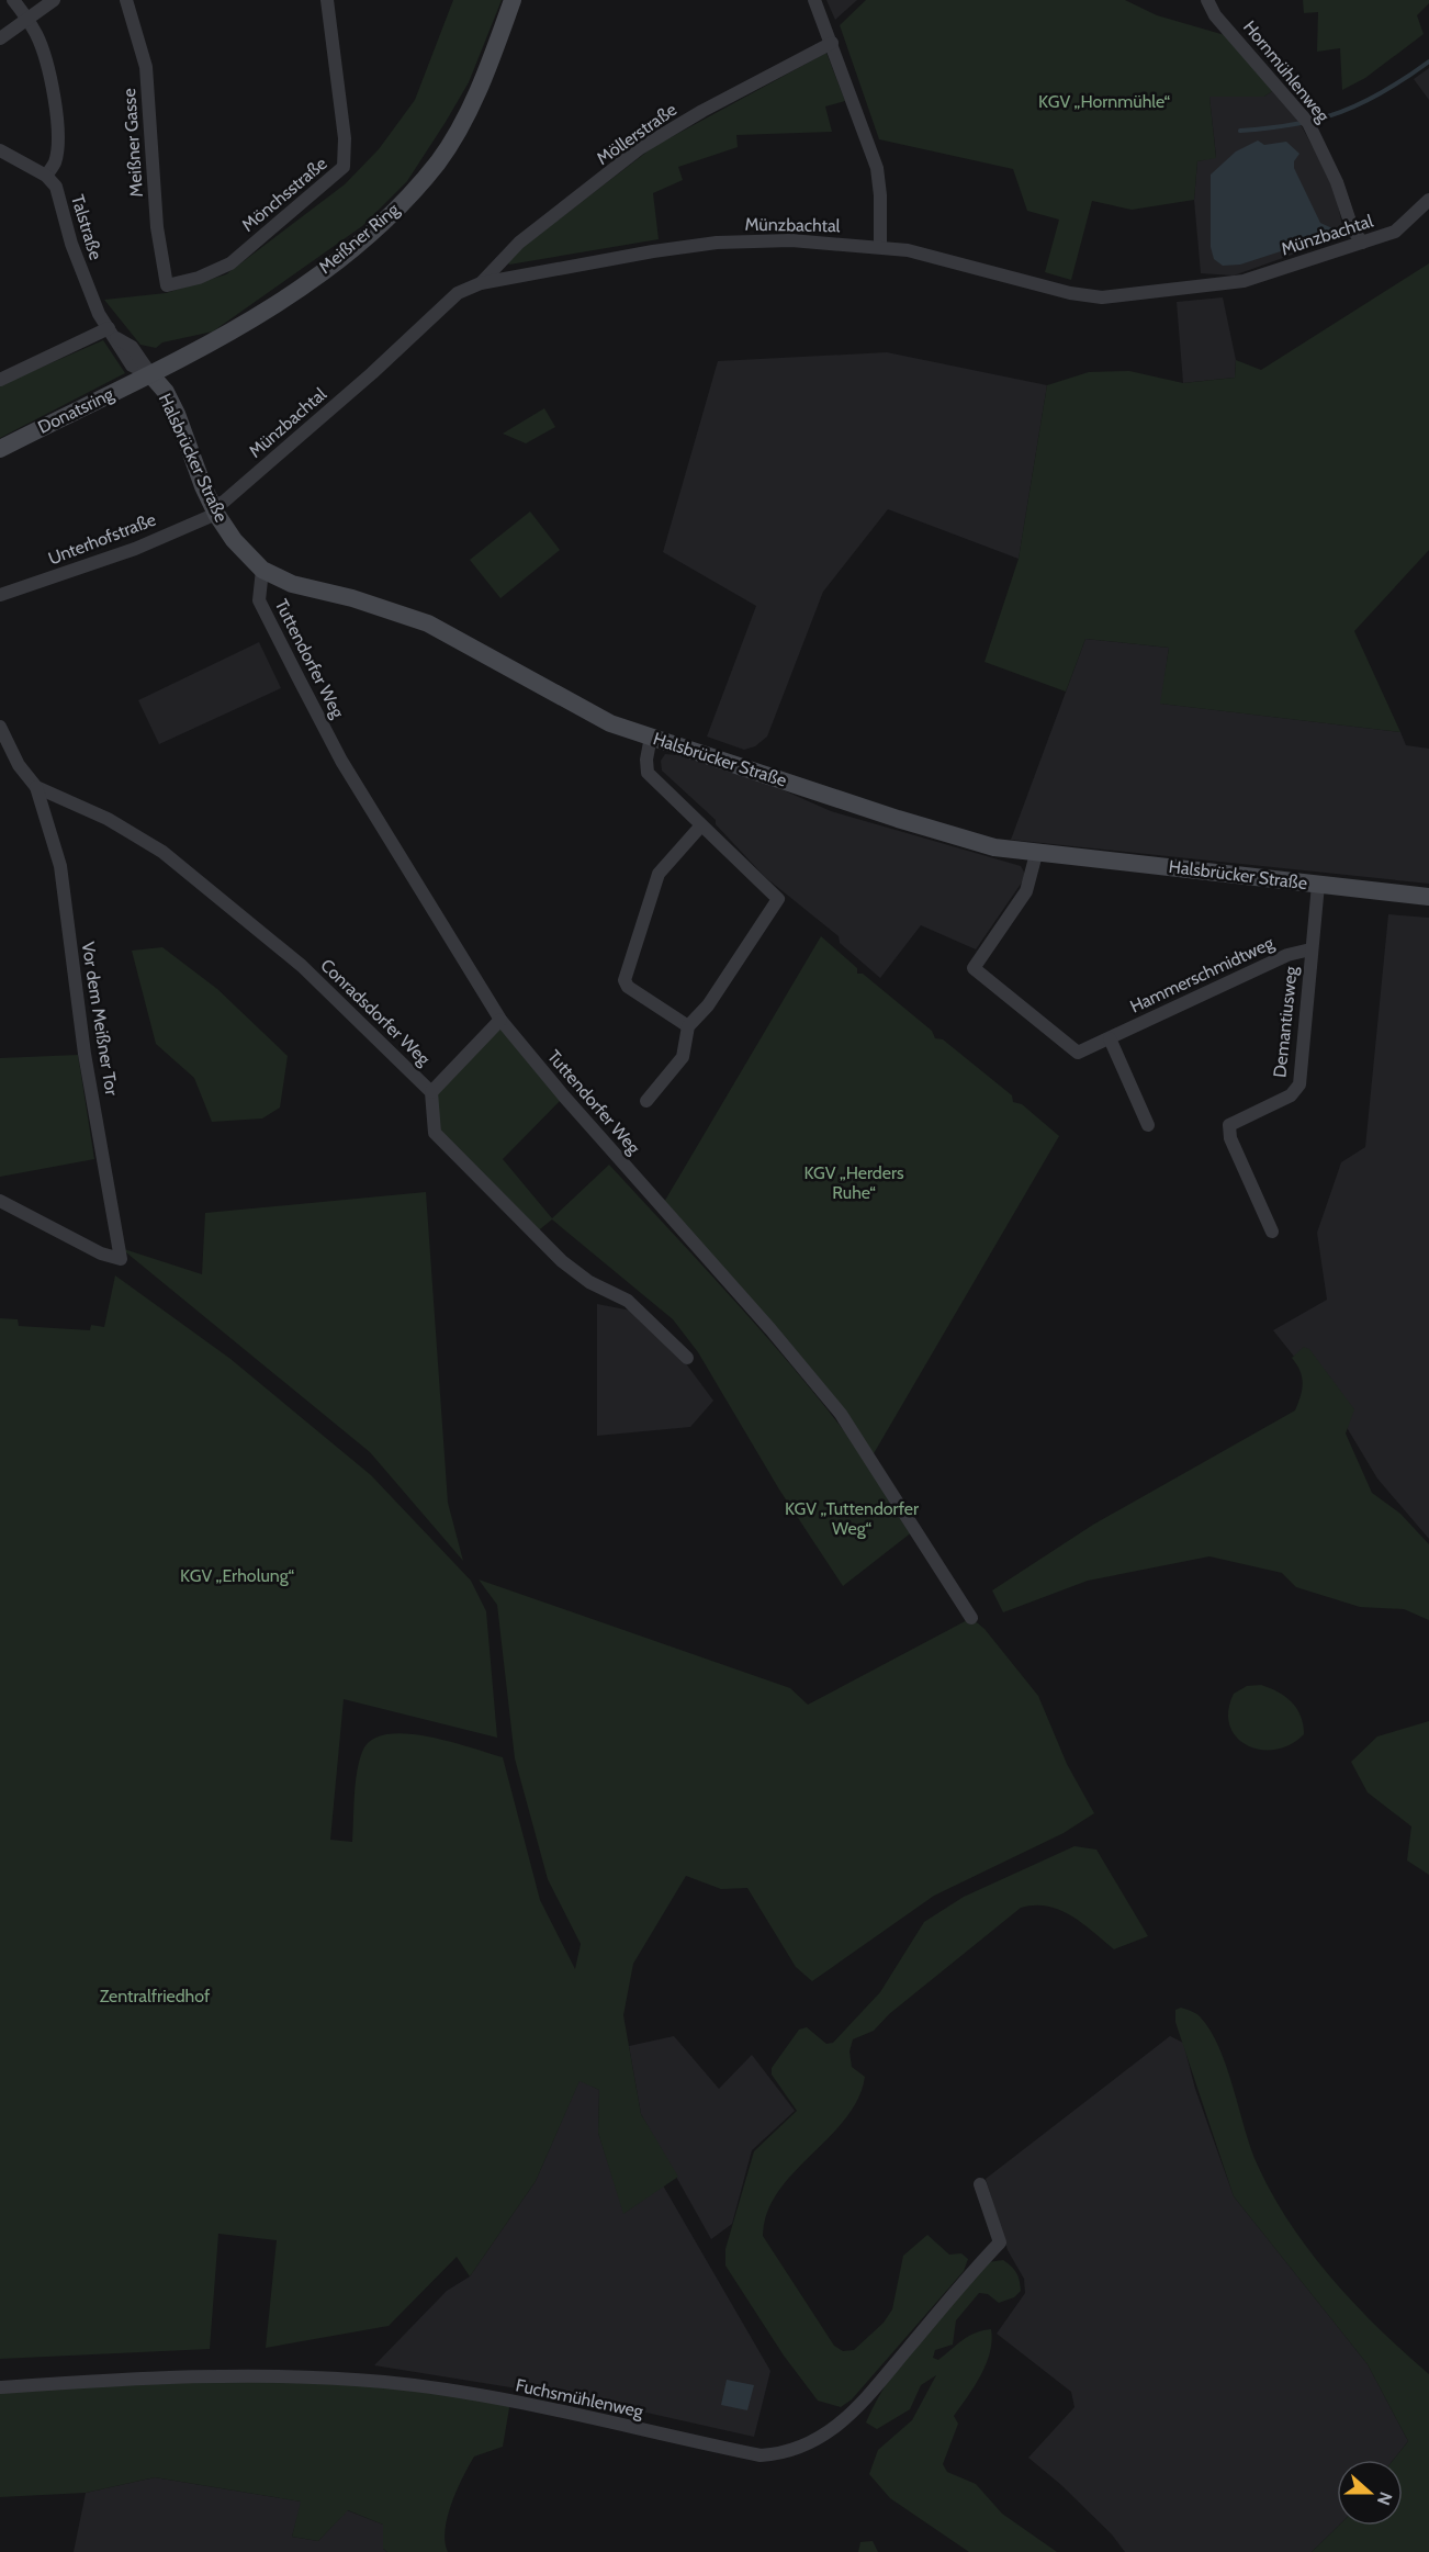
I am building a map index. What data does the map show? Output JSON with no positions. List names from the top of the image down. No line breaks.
{"streets":{"main road":["Meißner Ring","Donatsring","Halsbrücker Straße"],"street":["Hornmühlenweg","Möllerstraße","Meißner Gasse","Mönchsstraße","Münzbachtal","Talstraße","Unterhofstraße","Tuttendorfer Weg","Hammerschmidtweg","Conradsdorfer Weg","Vor dem Meißner Tor","Demantiusweg","Fuchsmühlenweg"]},"crossings":[["Hornmühlenweg","Münzbachtal"],["Möllerstraße","Münzbachtal"],["Meißner Gasse","Mönchsstraße"],["Münzbachtal","Halsbrücker Straße"],["Münzbachtal","Unterhofstraße"],["Talstraße","Meißner Ring"],["Talstraße","Donatsring"],["Talstraße","Halsbrücker Straße"],["Meißner Ring","Donatsring"],["Meißner Ring","Halsbrücker Straße"],["Donatsring","Halsbrücker Straße"],["Halsbrücker Straße","Unterhofstraße"],["Halsbrücker Straße","Tuttendorfer Weg"],["Halsbrücker Straße","Hammerschmidtweg"],["Halsbrücker Straße","Demantiusweg"],["Hammerschmidtweg","Demantiusweg"],["Conradsdorfer Weg","Vor dem Meißner Tor"]],"parks":["KGV „Hornmühle“","KGV „Herders Ruhe“","KGV „Tuttendorfer Weg“","KGV „Erholung“","Zentralfriedhof"],"north":"right"}
